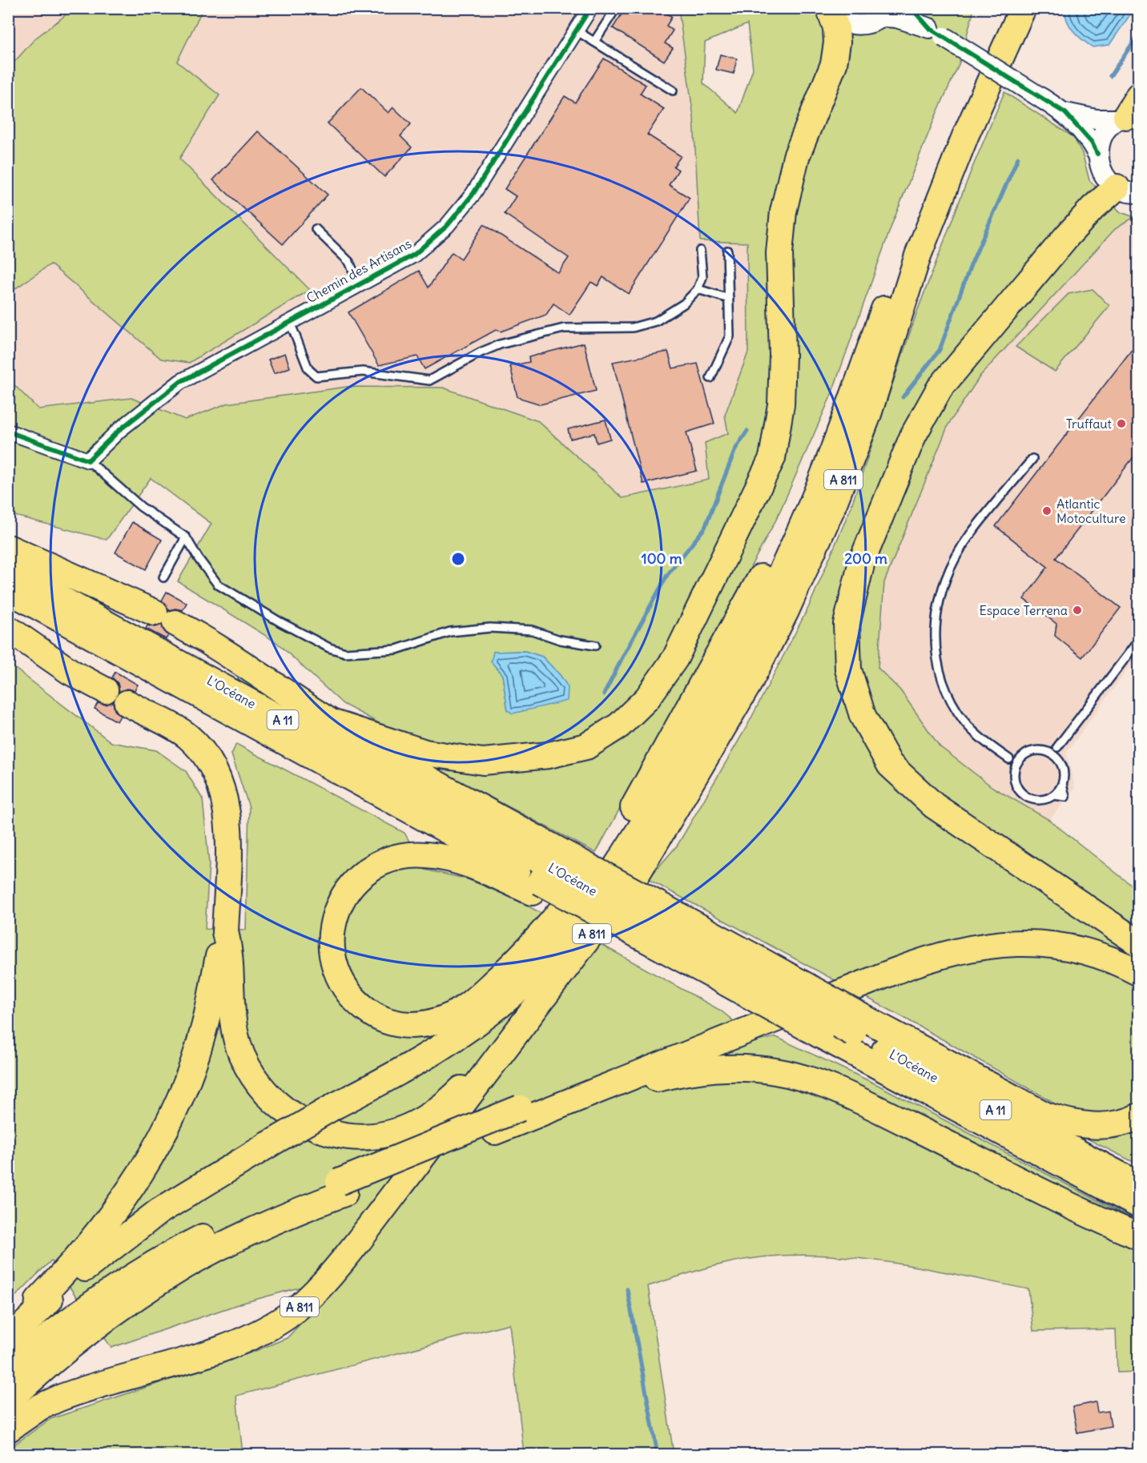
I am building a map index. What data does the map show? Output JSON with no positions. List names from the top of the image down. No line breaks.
{"streets":{"highway":["A 811","L’Océane","A 11"],"street":["Chemin des Artisans"]},"places":["Truffaut","Atlantic Motoculture","Espace Terrena"],"rings":["100 m","200 m"]}
